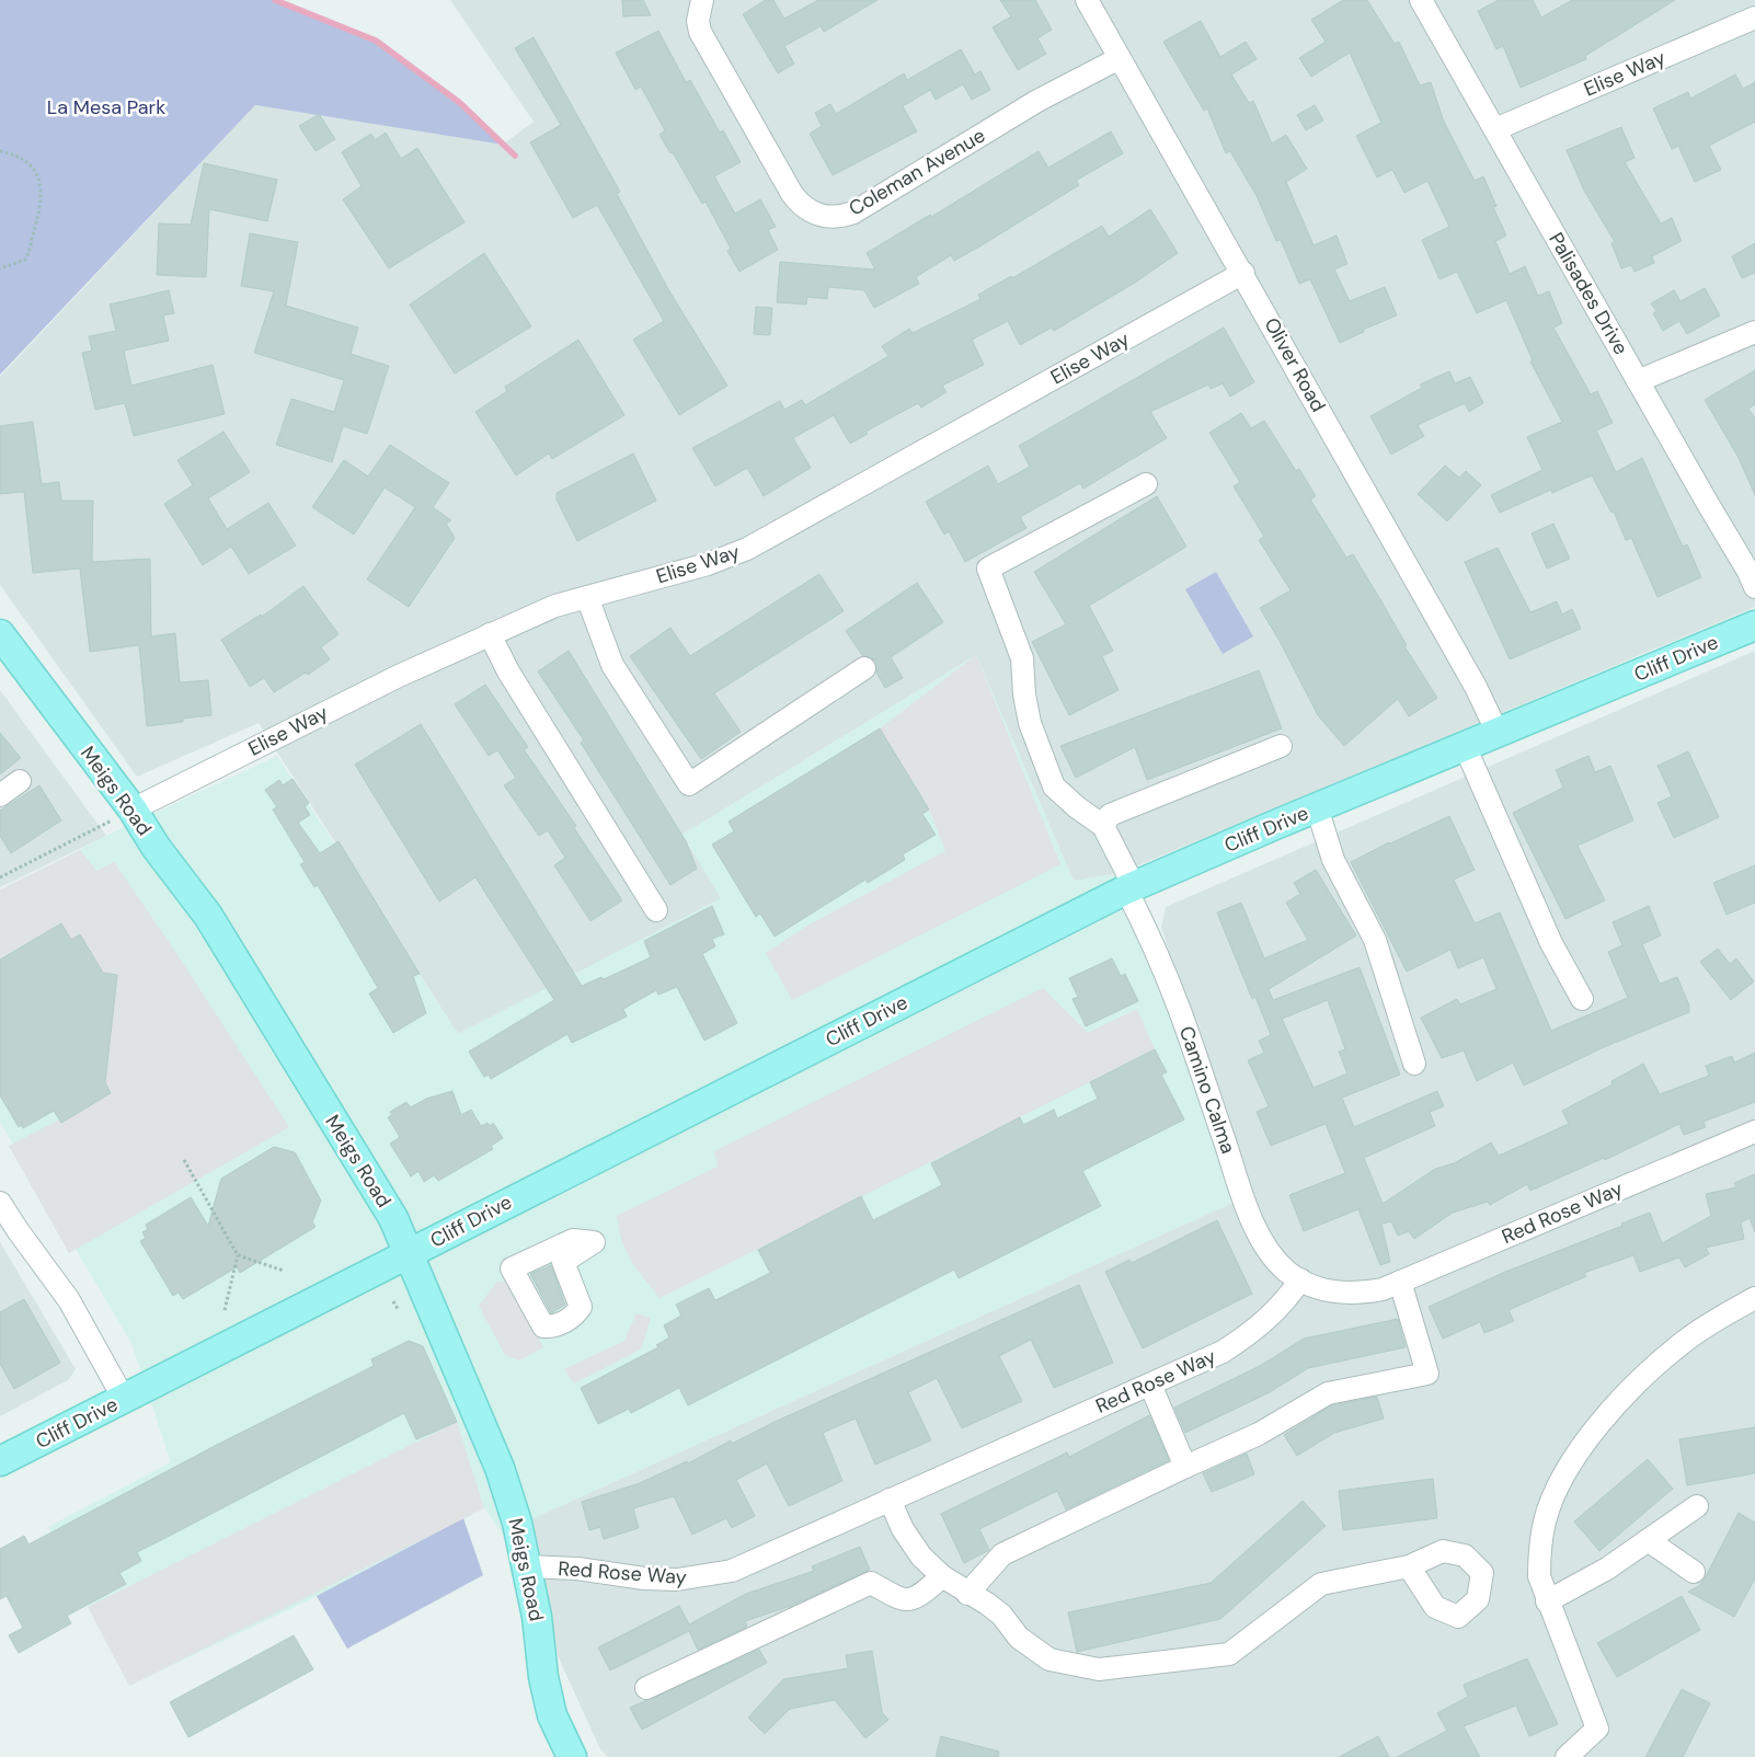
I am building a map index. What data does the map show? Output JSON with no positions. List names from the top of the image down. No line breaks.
{"streets":{"main road":["Cliff Drive","Meigs Road"],"street":["Elise Way","Coleman Avenue","Palisades Drive","Oliver Road","Camino Calma","Red Rose Way"]},"crossings":[["Elise Way","Palisades Drive"],["Elise Way","Oliver Road"],["Elise Way","Meigs Road"],["Coleman Avenue","Oliver Road"],["Oliver Road","Cliff Drive"],["Cliff Drive","Meigs Road"],["Cliff Drive","Camino Calma"],["Meigs Road","Red Rose Way"],["Camino Calma","Red Rose Way"]],"parks":["La Mesa Park"]}
